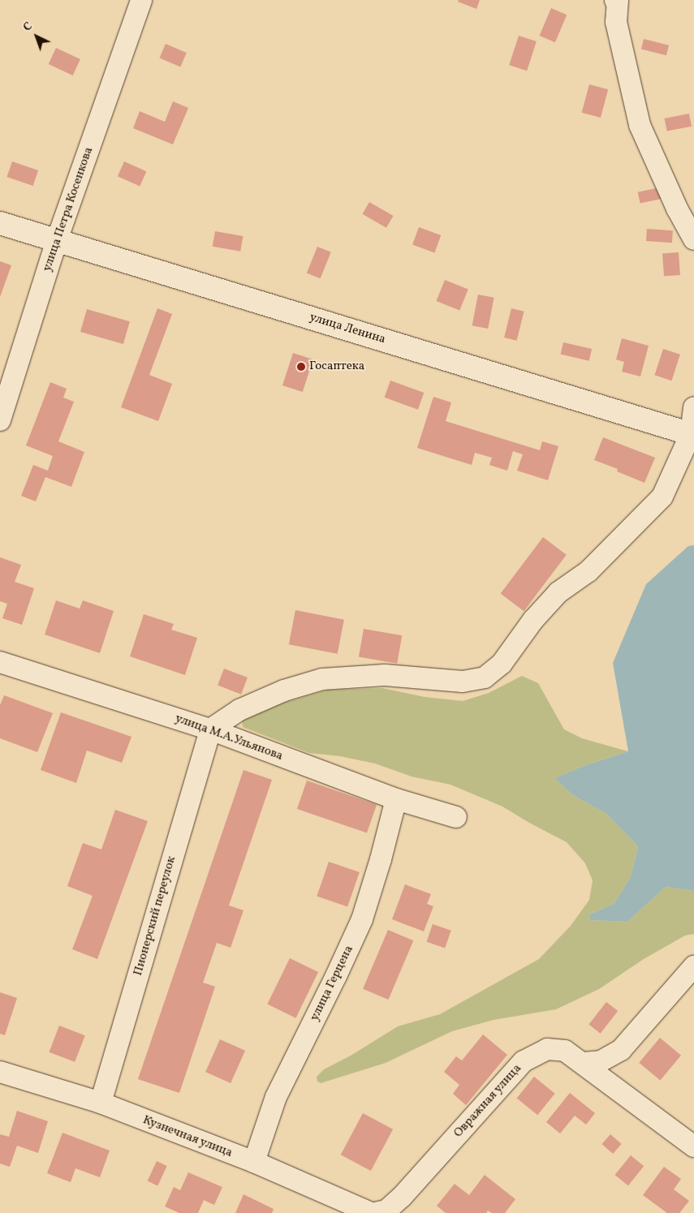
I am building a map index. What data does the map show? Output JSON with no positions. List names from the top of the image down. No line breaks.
{"streets":{"main road":["улица Ленина"],"street":["улица Петра Косенкова","улица М.А.Ульянова","Пионерский переулок","улица Герцена","Овражная улица","Кузнечная улица"]},"crossings":[["улица Петра Косенкова","улица Ленина"],["улица М.А.Ульянова","Пионерский переулок"],["улица М.А.Ульянова","улица Герцена"],["Пионерский переулок","Кузнечная улица"],["улица Герцена","Кузнечная улица"]],"places":["Госаптека"],"north":"top left"}
